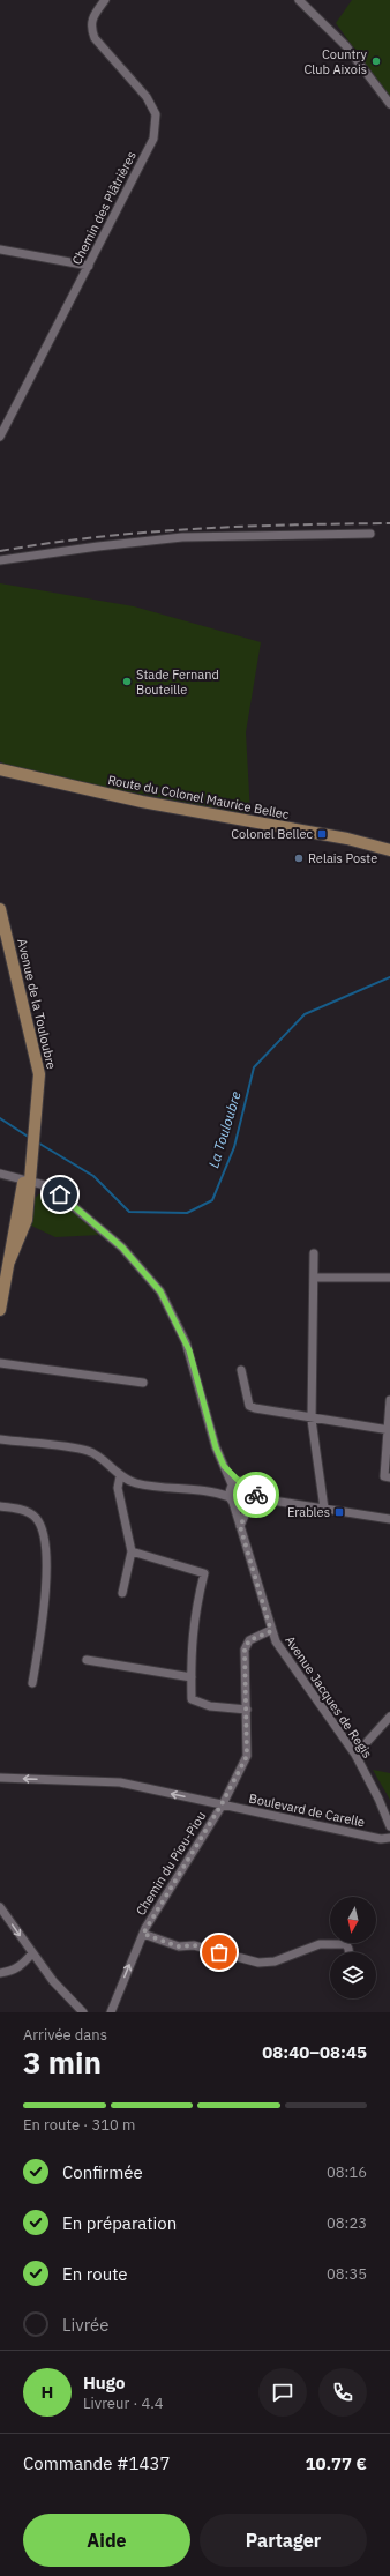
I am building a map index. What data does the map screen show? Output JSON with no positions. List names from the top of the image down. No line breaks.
{"streets":{"street":["Chemin des Plâtrières","Route du Colonel Maurice Bellec","Avenue de la Touloubre","Avenue Jacques de Regis","Boulevard de Carelle","Chemin du Piou-Piou"]},"crossings":[["Avenue Jacques de Regis","Chemin du Piou-Piou"],["Boulevard de Carelle","Chemin du Piou-Piou"]],"one_way":["Boulevard de Carelle"],"water":["La Touloubre"],"places":{"other":["Country Club Aixois","Stade Fernand Bouteille","Relais Poste"],"transit":["Colonel Bellec","Erables"]},"north":"bottom","page":{"heading":["3 min","Arrivée dans","08:40–08:45"],"panel":["Hugo","Livreur · 4.4","Commande #1437","10.77 €"],"bar":"En route · 310 m","list":[["Confirmée","08:16"],["En préparation","08:23"],["En route","08:35"],"Livrée"],"round":"H","buttons":["Aide","Partager"]}}
